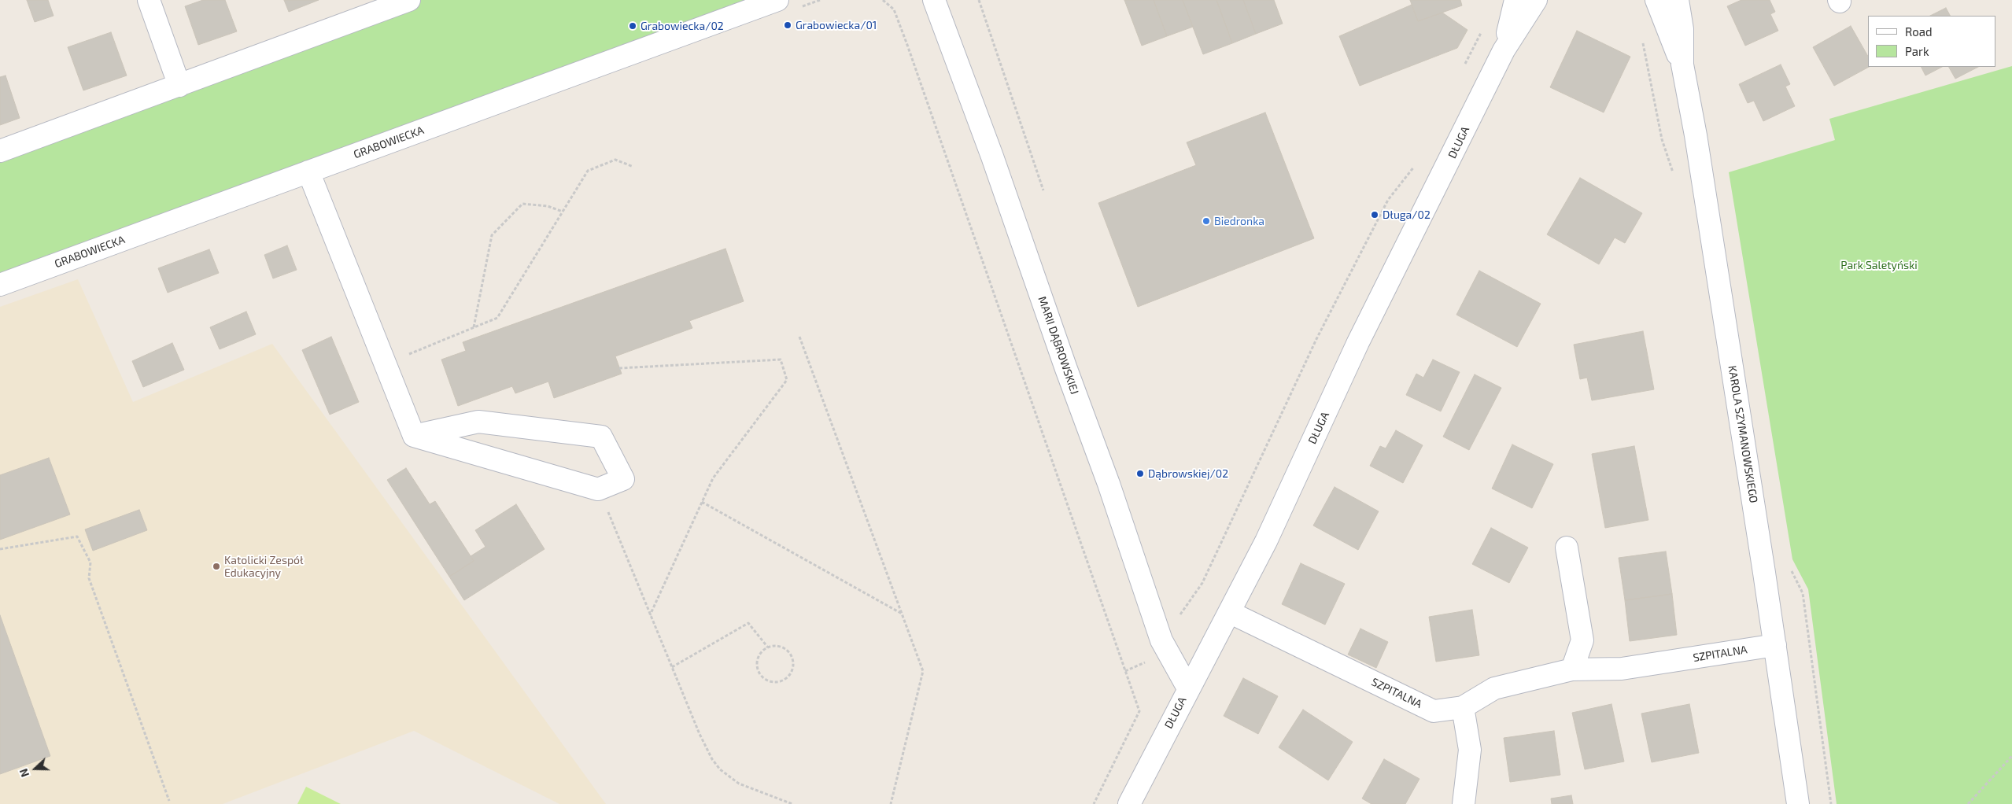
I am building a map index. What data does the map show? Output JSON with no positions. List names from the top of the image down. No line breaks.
{"streets":{"street":["GRABOWIECKA","DŁUGA","MARII DĄBROWSKIEJ","KAROLA SZYMANOWSKIEGO","SZPITALNA"]},"crossings":[["DŁUGA","MARII DĄBROWSKIEJ"],["DŁUGA","SZPITALNA"],["KAROLA SZYMANOWSKIEGO","SZPITALNA"]],"parks":["Park Saletyński"],"places":["Grabowiecka/01","Grabowiecka/02","Długa/02","Biedronka","Dąbrowskiej/02","Katolicki Zespół Edukacyjny"],"legend":["Road","Park"],"north":"left"}
